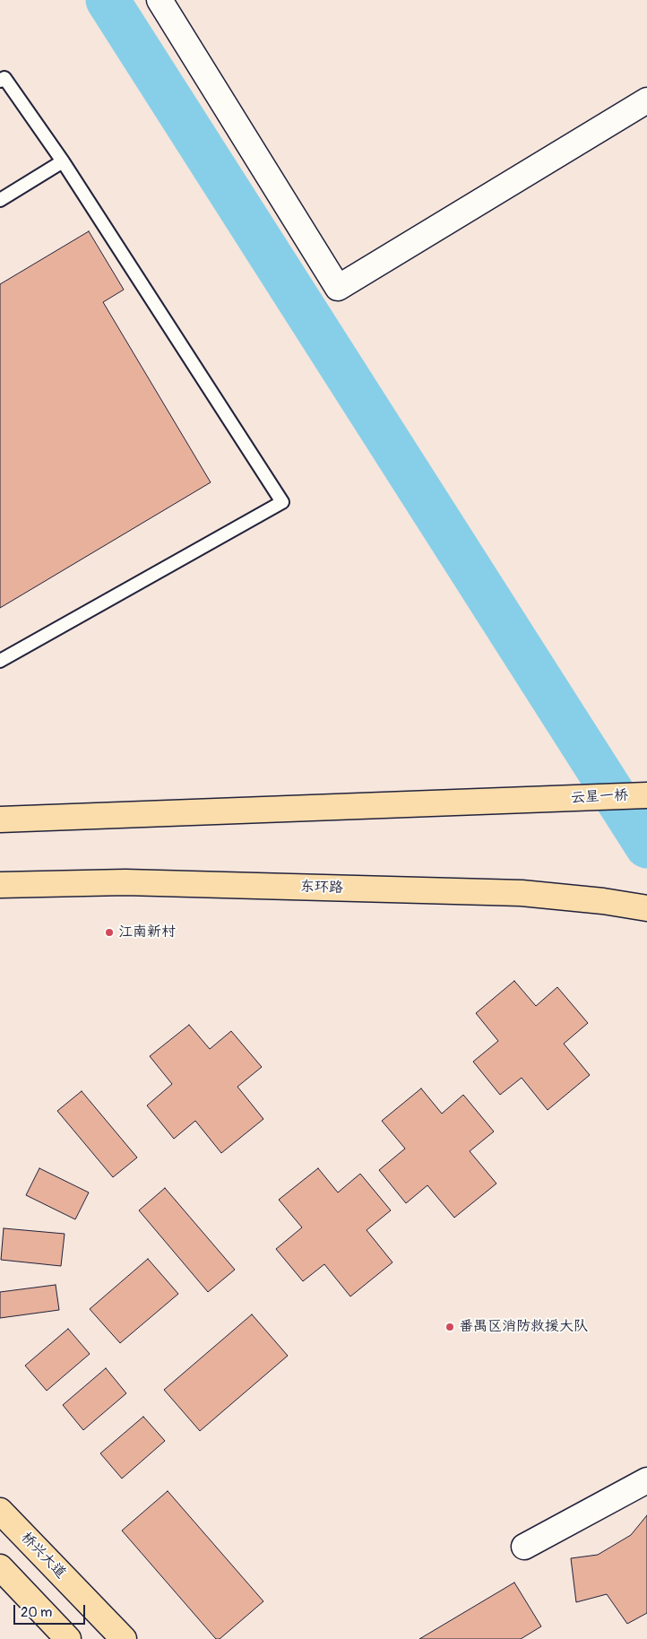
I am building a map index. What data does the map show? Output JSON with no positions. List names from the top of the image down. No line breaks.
{"streets":{"main road":["云星一桥","东环路","桥兴大道"]},"places":["江南新村","番禺区消防救援大队"],"scale_bar":"20 m"}
